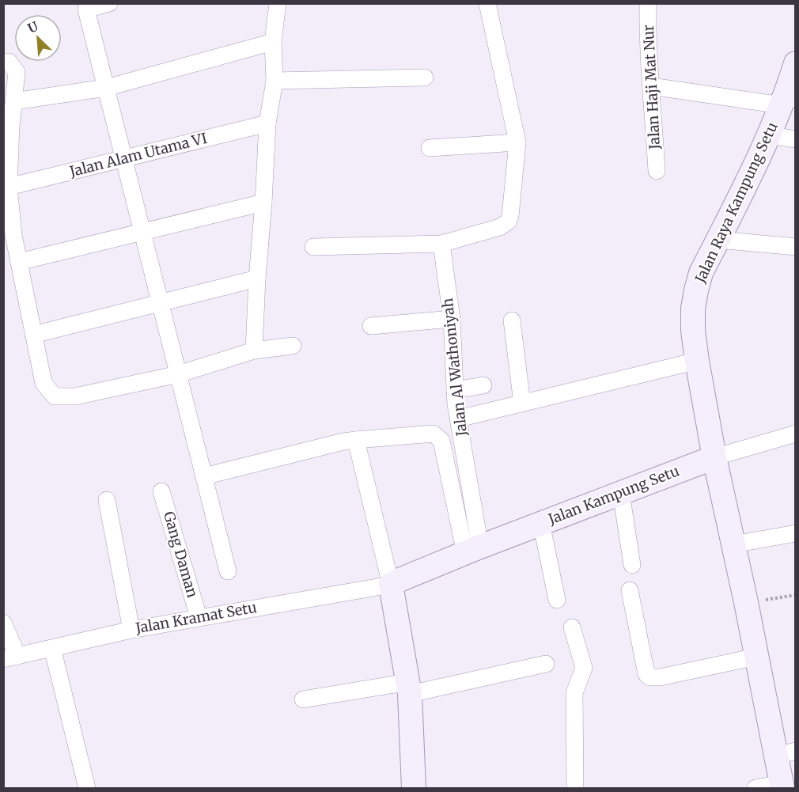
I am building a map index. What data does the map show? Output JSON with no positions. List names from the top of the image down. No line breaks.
{"streets":{"street":["Jalan Haji Mat Nur","Jalan Alam Utama VI","Jalan Raya Kampung Setu","Jalan Al Wathoniyah","Jalan Kampung Setu","Gang Daman","Jalan Kramat Setu"]},"crossings":[["Jalan Raya Kampung Setu","Jalan Kampung Setu"],["Jalan Al Wathoniyah","Jalan Kampung Setu"],["Jalan Kampung Setu","Jalan Kramat Setu"],["Gang Daman","Jalan Kramat Setu"]],"north":"top left"}
